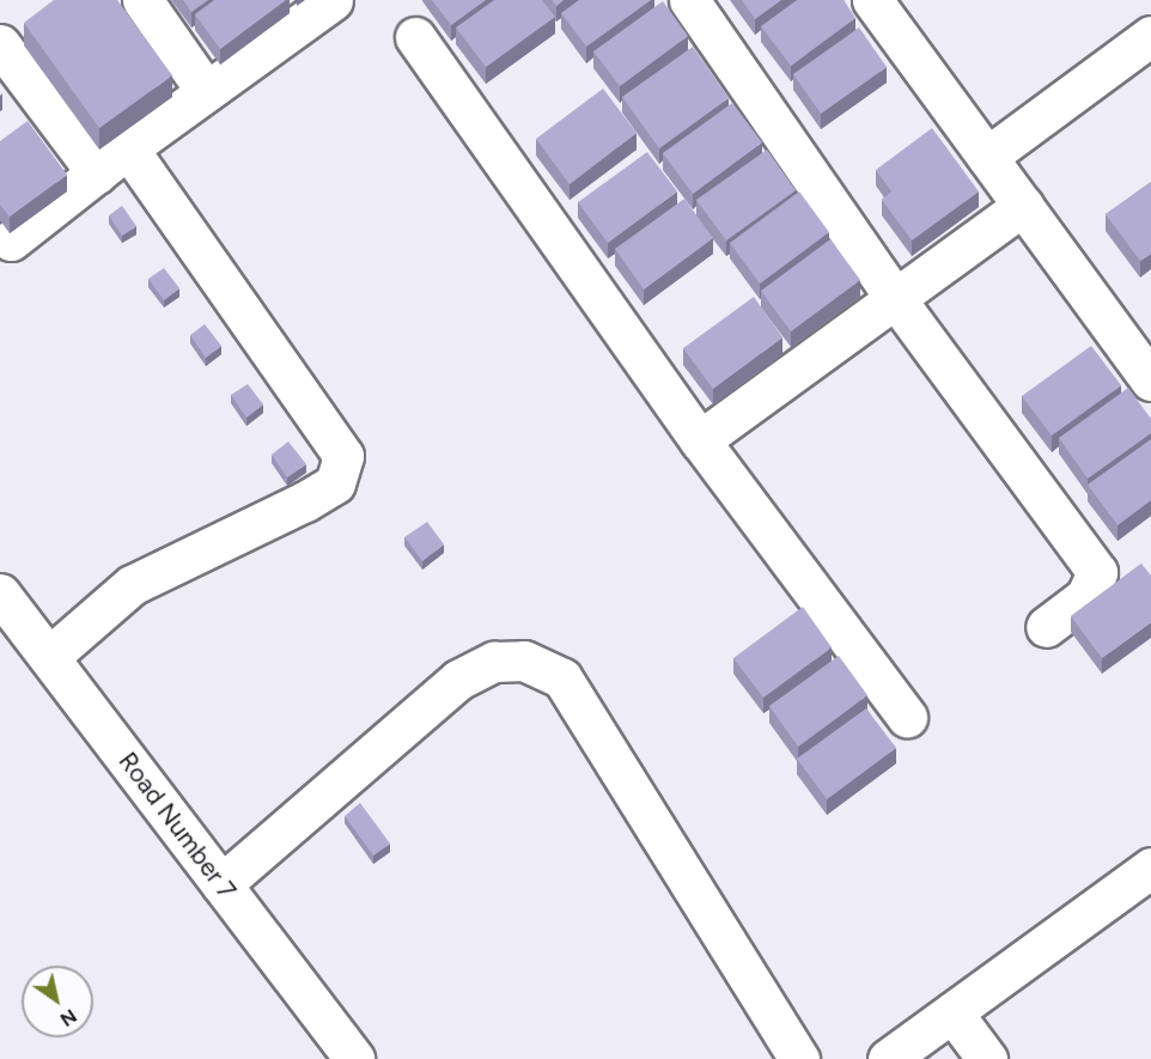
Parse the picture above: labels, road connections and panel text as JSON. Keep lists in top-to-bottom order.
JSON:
{
  "streets": {
    "street": ["Road Number 7"]
  },
  "north": "bottom right"
}
